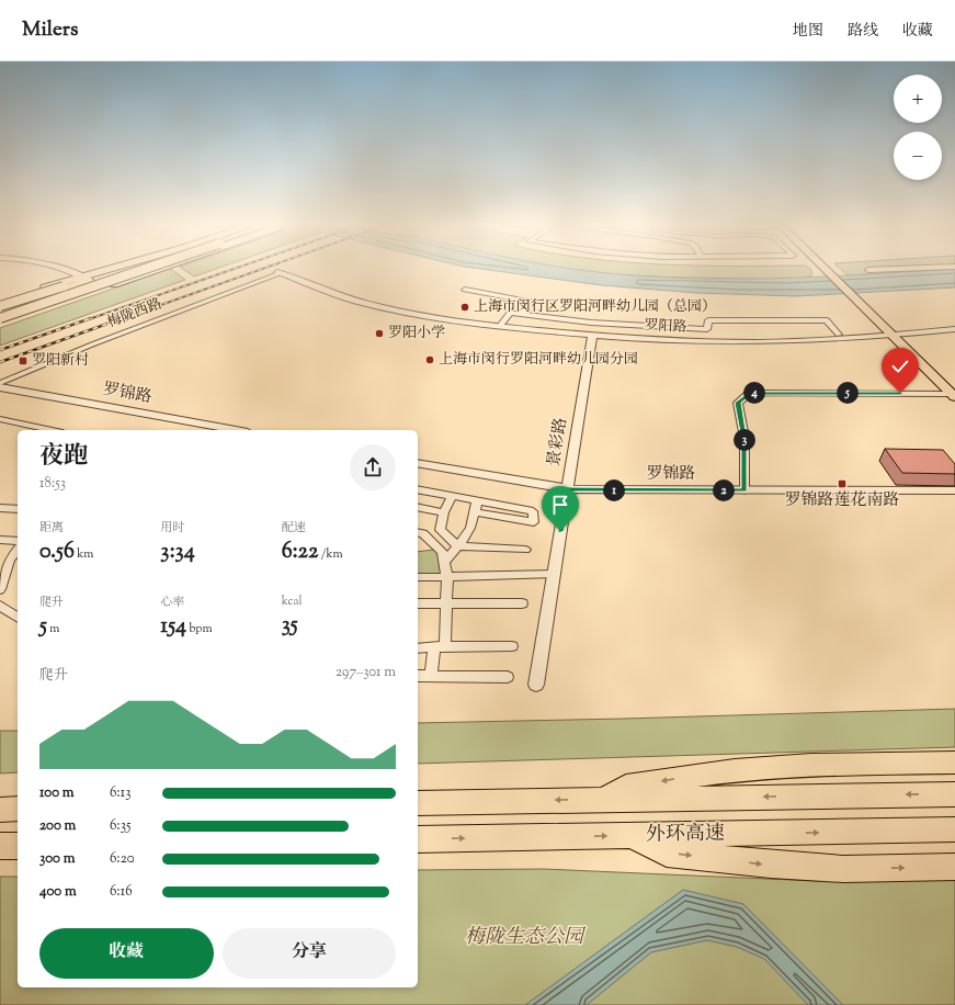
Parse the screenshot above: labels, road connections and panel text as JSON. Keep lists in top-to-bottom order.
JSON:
{
  "streets": {
    "highway": ["外环高速"],
    "street": [
      "梅陇西路",
      "罗阳路",
      "罗锦路",
      "景彩路"
    ]
  },
  "crossings": [
    ["梅陇西路", "罗阳路"],
    ["罗阳路", "景彩路"],
    ["罗锦路", "景彩路"]
  ],
  "parks": ["梅陇生态公园"],
  "places": {
    "other": ["上海市闵行区罗阳河畔幼儿园（总园）", "罗阳小学", "上海市闵行罗阳河畔幼儿园分园"],
    "transit": ["罗阳新村", "罗锦路莲花南路"]
  },
  "page": {
    "header": "Milers",
    "nav": ["地图", "路线", "收藏"],
    "map_buttons": ["+", "−"],
    "pins": [
      "4",
      "5",
      "3",
      "1",
      "2"
    ],
    "heading": ["夜跑", "18:53"],
    "stats": [
      ["距离", "0.56 km"],
      ["用时", "3:34"],
      ["配速", "6:22 /km"],
      ["爬升", "5 m"],
      ["心率", "154 bpm"],
      ["kcal", "35"]
    ],
    "chart": ["爬升", "297–301 m"],
    "list": [
      {
        "name": "100 m",
        "note": "6:13"
      },
      {
        "name": "200 m",
        "note": "6:35"
      },
      {
        "name": "300 m",
        "note": "6:20"
      },
      {
        "name": "400 m",
        "note": "6:16"
      }
    ],
    "buttons": ["收藏", "分享"]
  }
}
